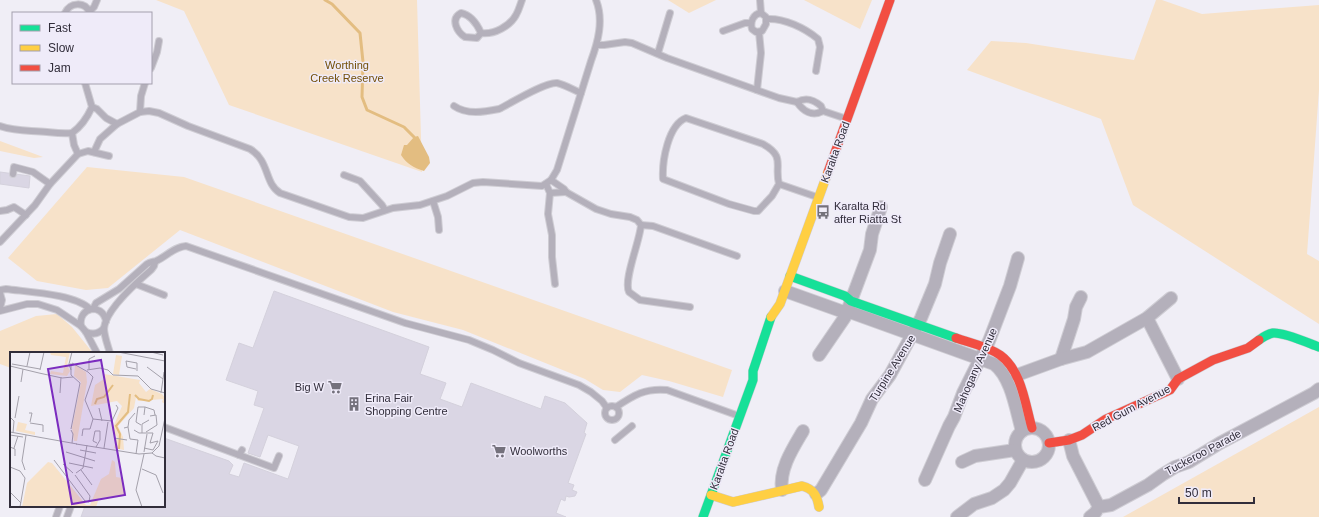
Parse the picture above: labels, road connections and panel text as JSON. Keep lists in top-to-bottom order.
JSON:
{
  "streets": {
    "street": [
      "Karalta Road",
      "Turpine Avenue",
      "Mahogany Avenue",
      "Red Gum Avenue",
      "Tuckeroo Parade"
    ]
  },
  "parks": ["Worthing Creek Reserve"],
  "places": {
    "bus stop": ["Karalta Rd after Riatta St"],
    "supermarket": ["Big W", "Woolworths"],
    "building": ["Erina Fair Shopping Centre"]
  },
  "legend": ["Fast", "Slow", "Jam"],
  "scale_bar": "50 m"
}
